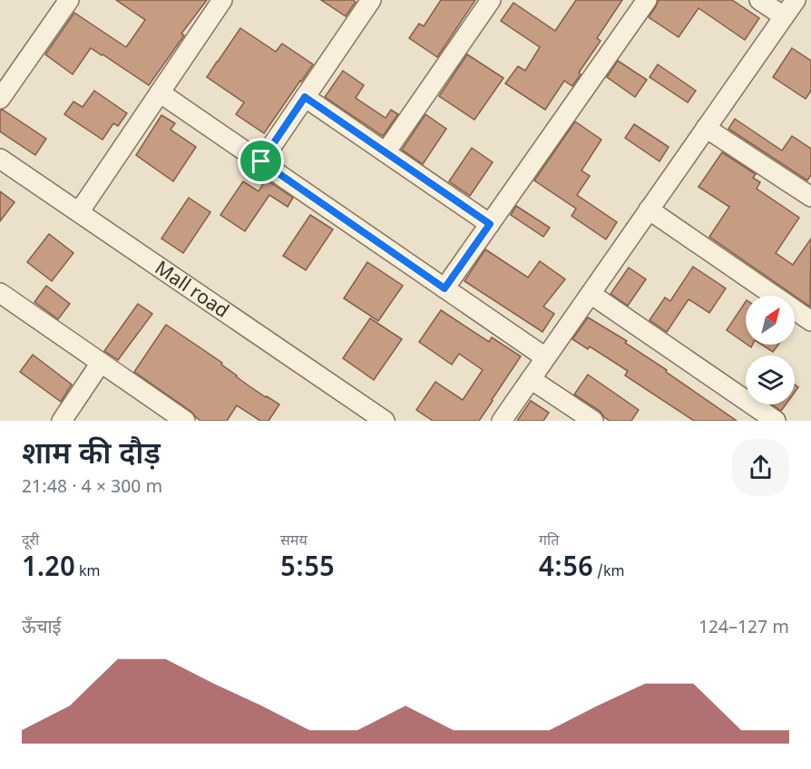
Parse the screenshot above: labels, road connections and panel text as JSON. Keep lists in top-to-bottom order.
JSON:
{
  "streets": {
    "street": ["Mall road"]
  },
  "north": "top right",
  "page": {
    "heading": ["शाम की दौड़", "21:48 · 4 × 300 m"],
    "stats": [
      ["दूरी", "1.20 km"],
      ["समय", "5:55"],
      ["गति", "4:56 /km"]
    ],
    "chart": ["ऊँचाई", "124–127 m"]
  }
}
